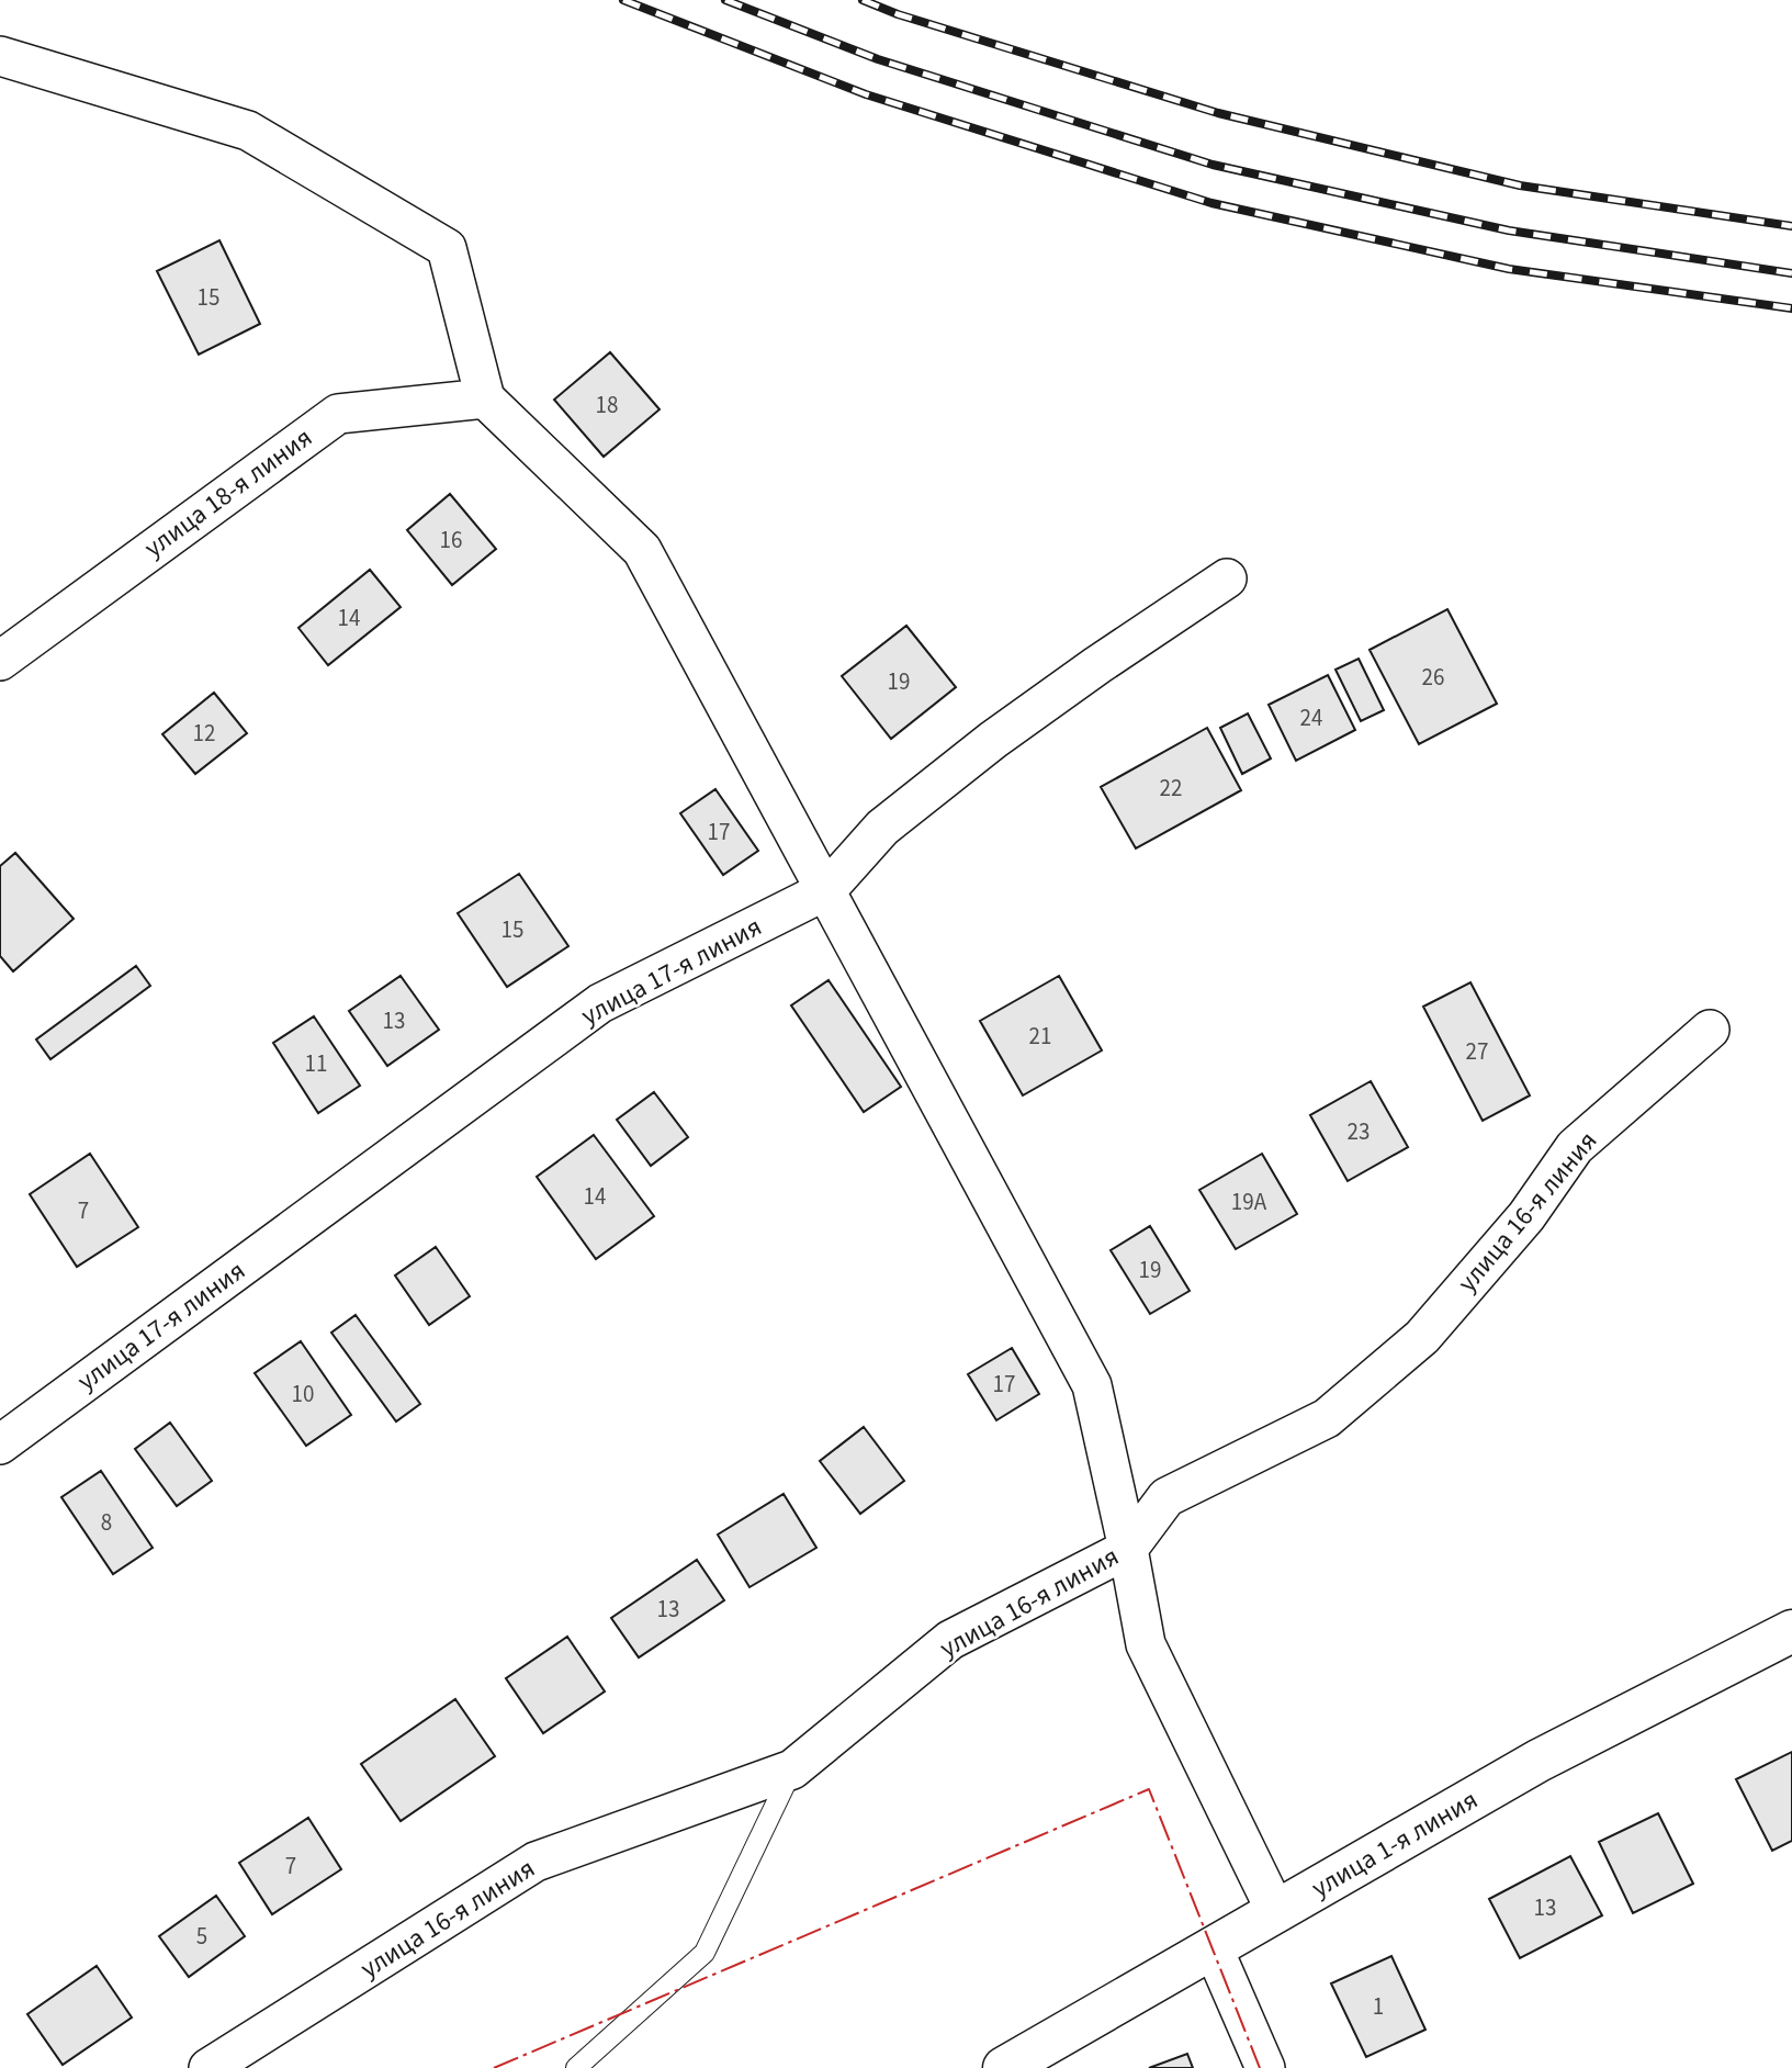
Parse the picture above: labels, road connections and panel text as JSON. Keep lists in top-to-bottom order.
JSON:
{
  "streets": {
    "street": [
      "улица 18-я линия",
      "улица 17-я линия",
      "улица 16-я линия",
      "улица 1-я линия"
    ]
  },
  "house_numbers": [
    "15",
    "18",
    "16",
    "14",
    "26",
    "19",
    "24",
    "12",
    "22",
    "17",
    "15",
    "13",
    "21",
    "27",
    "11",
    "23",
    "14",
    "19А",
    "7",
    "19",
    "17",
    "10",
    "8",
    "13",
    "7",
    "13",
    "5",
    "1"
  ]
}
